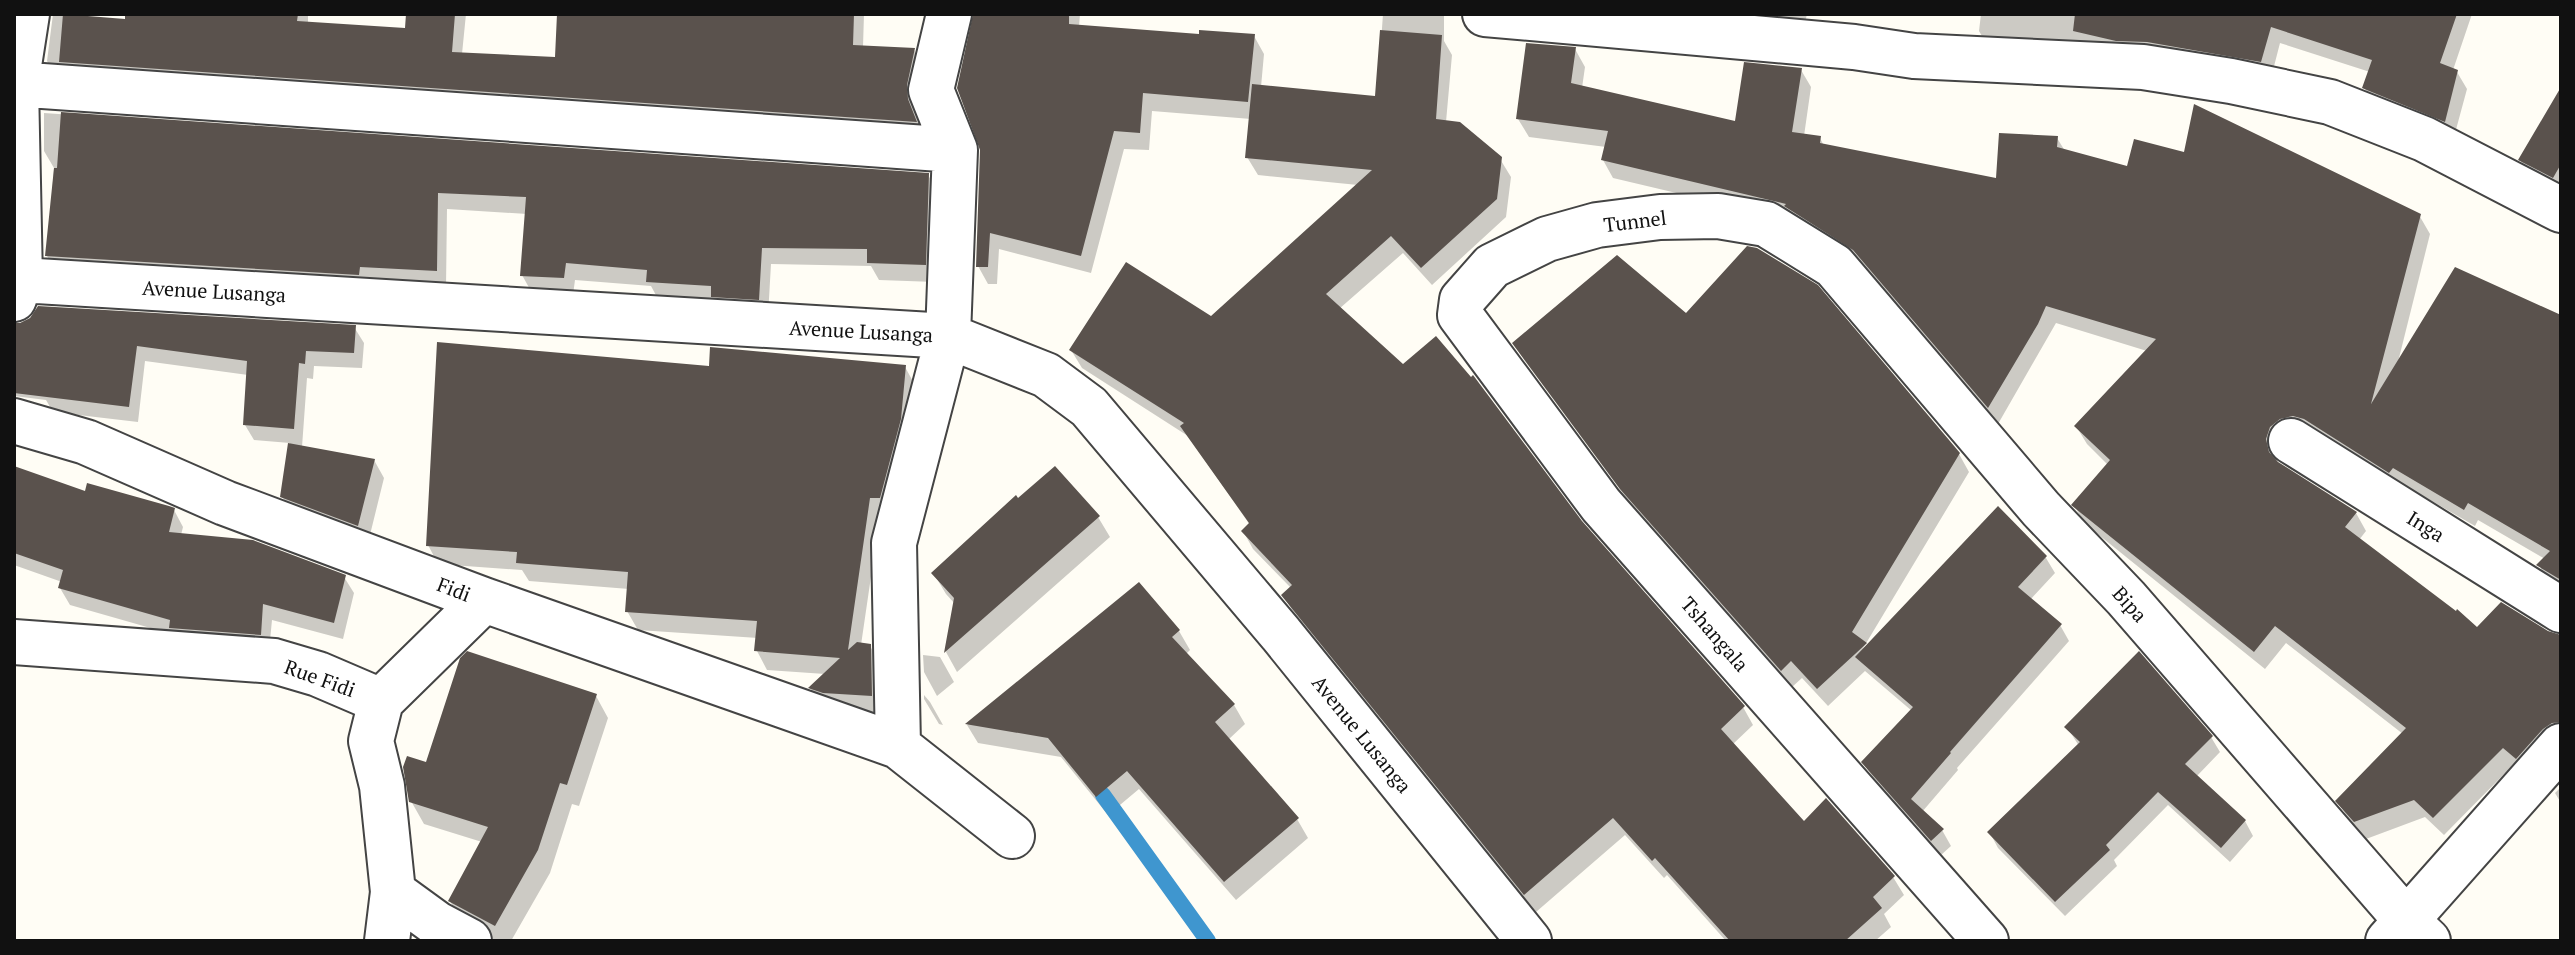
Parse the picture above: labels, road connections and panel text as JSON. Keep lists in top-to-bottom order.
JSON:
{
  "streets": {
    "street": [
      "Tunnel",
      "Avenue Lusanga",
      "Inga",
      "Fidi",
      "Bipa",
      "Tshangala",
      "Rue Fidi"
    ]
  },
  "crossings": [
    ["Tunnel", "Bipa"],
    ["Tunnel", "Tshangala"]
  ]
}
